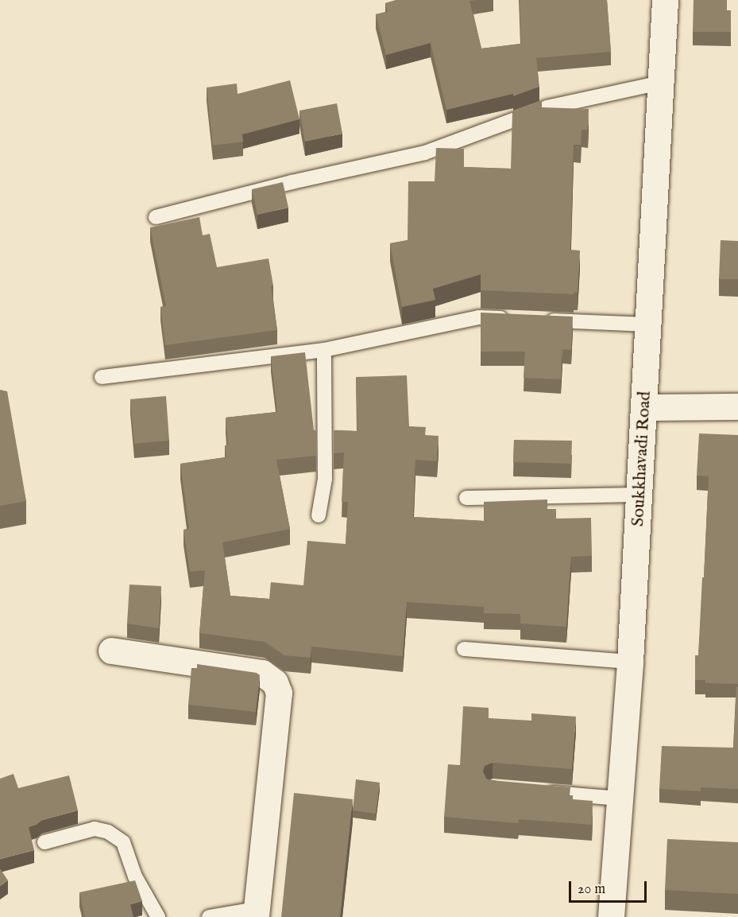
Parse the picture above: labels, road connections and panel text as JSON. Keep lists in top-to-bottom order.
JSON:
{
  "streets": {
    "street": ["Soukkhavadi Road"]
  },
  "scale_bar": "20 m"
}
